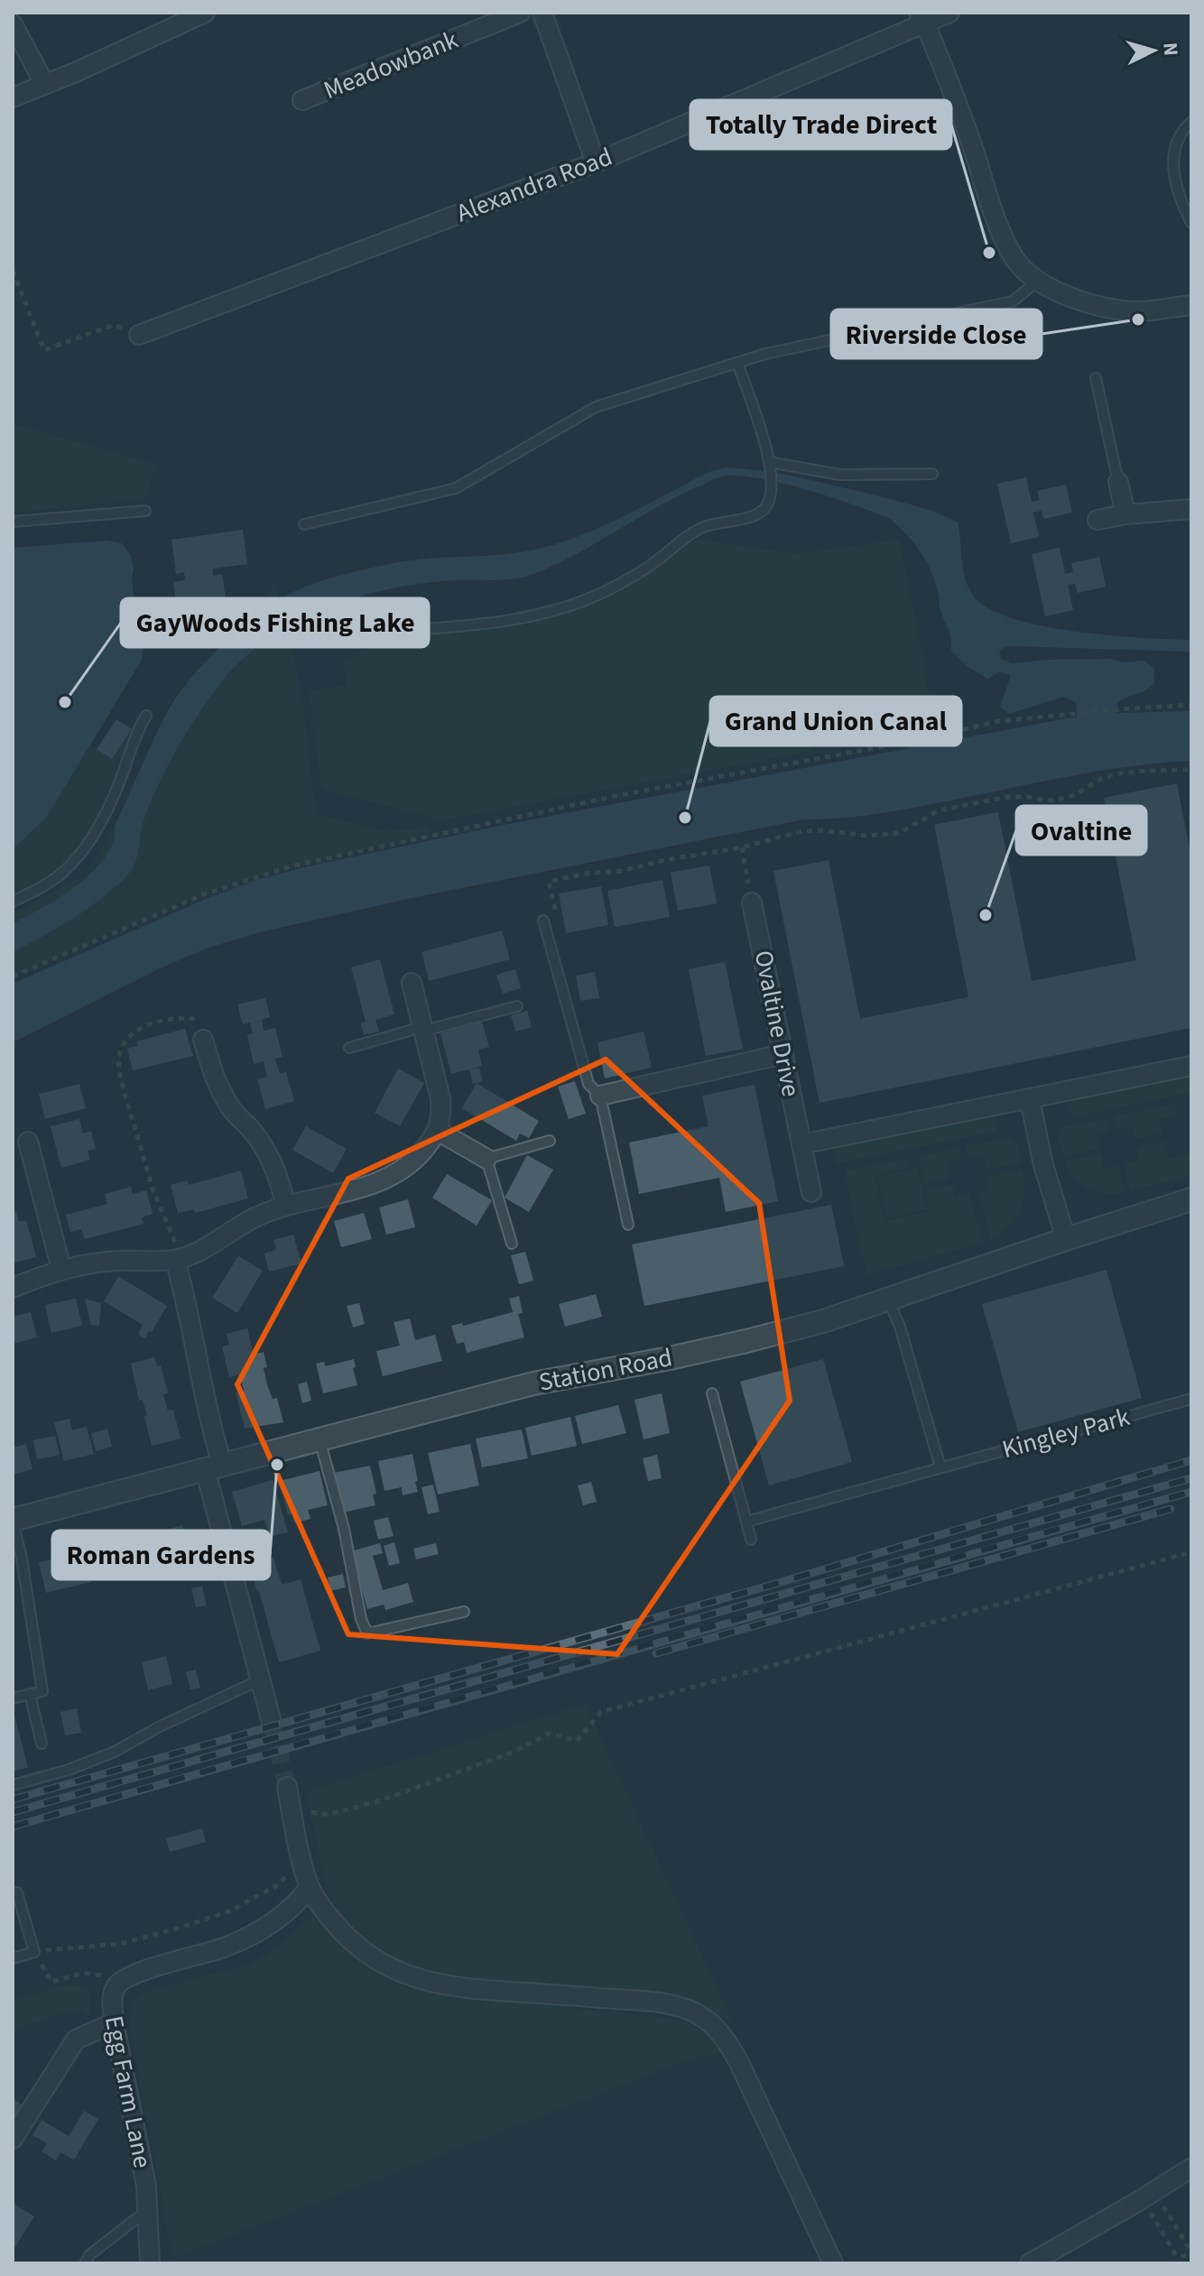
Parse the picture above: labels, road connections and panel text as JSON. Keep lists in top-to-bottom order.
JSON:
{
  "streets": {
    "street": [
      "Meadowbank",
      "Alexandra Road",
      "Ovaltine Drive",
      "Station Road",
      "Egg Farm Lane"
    ],
    "lane": ["Kingley Park"]
  },
  "places": [
    "Totally Trade Direct",
    "Riverside Close",
    "GayWoods Fishing Lake",
    "Grand Union Canal",
    "Ovaltine",
    "Roman Gardens"
  ],
  "north": "right"
}
